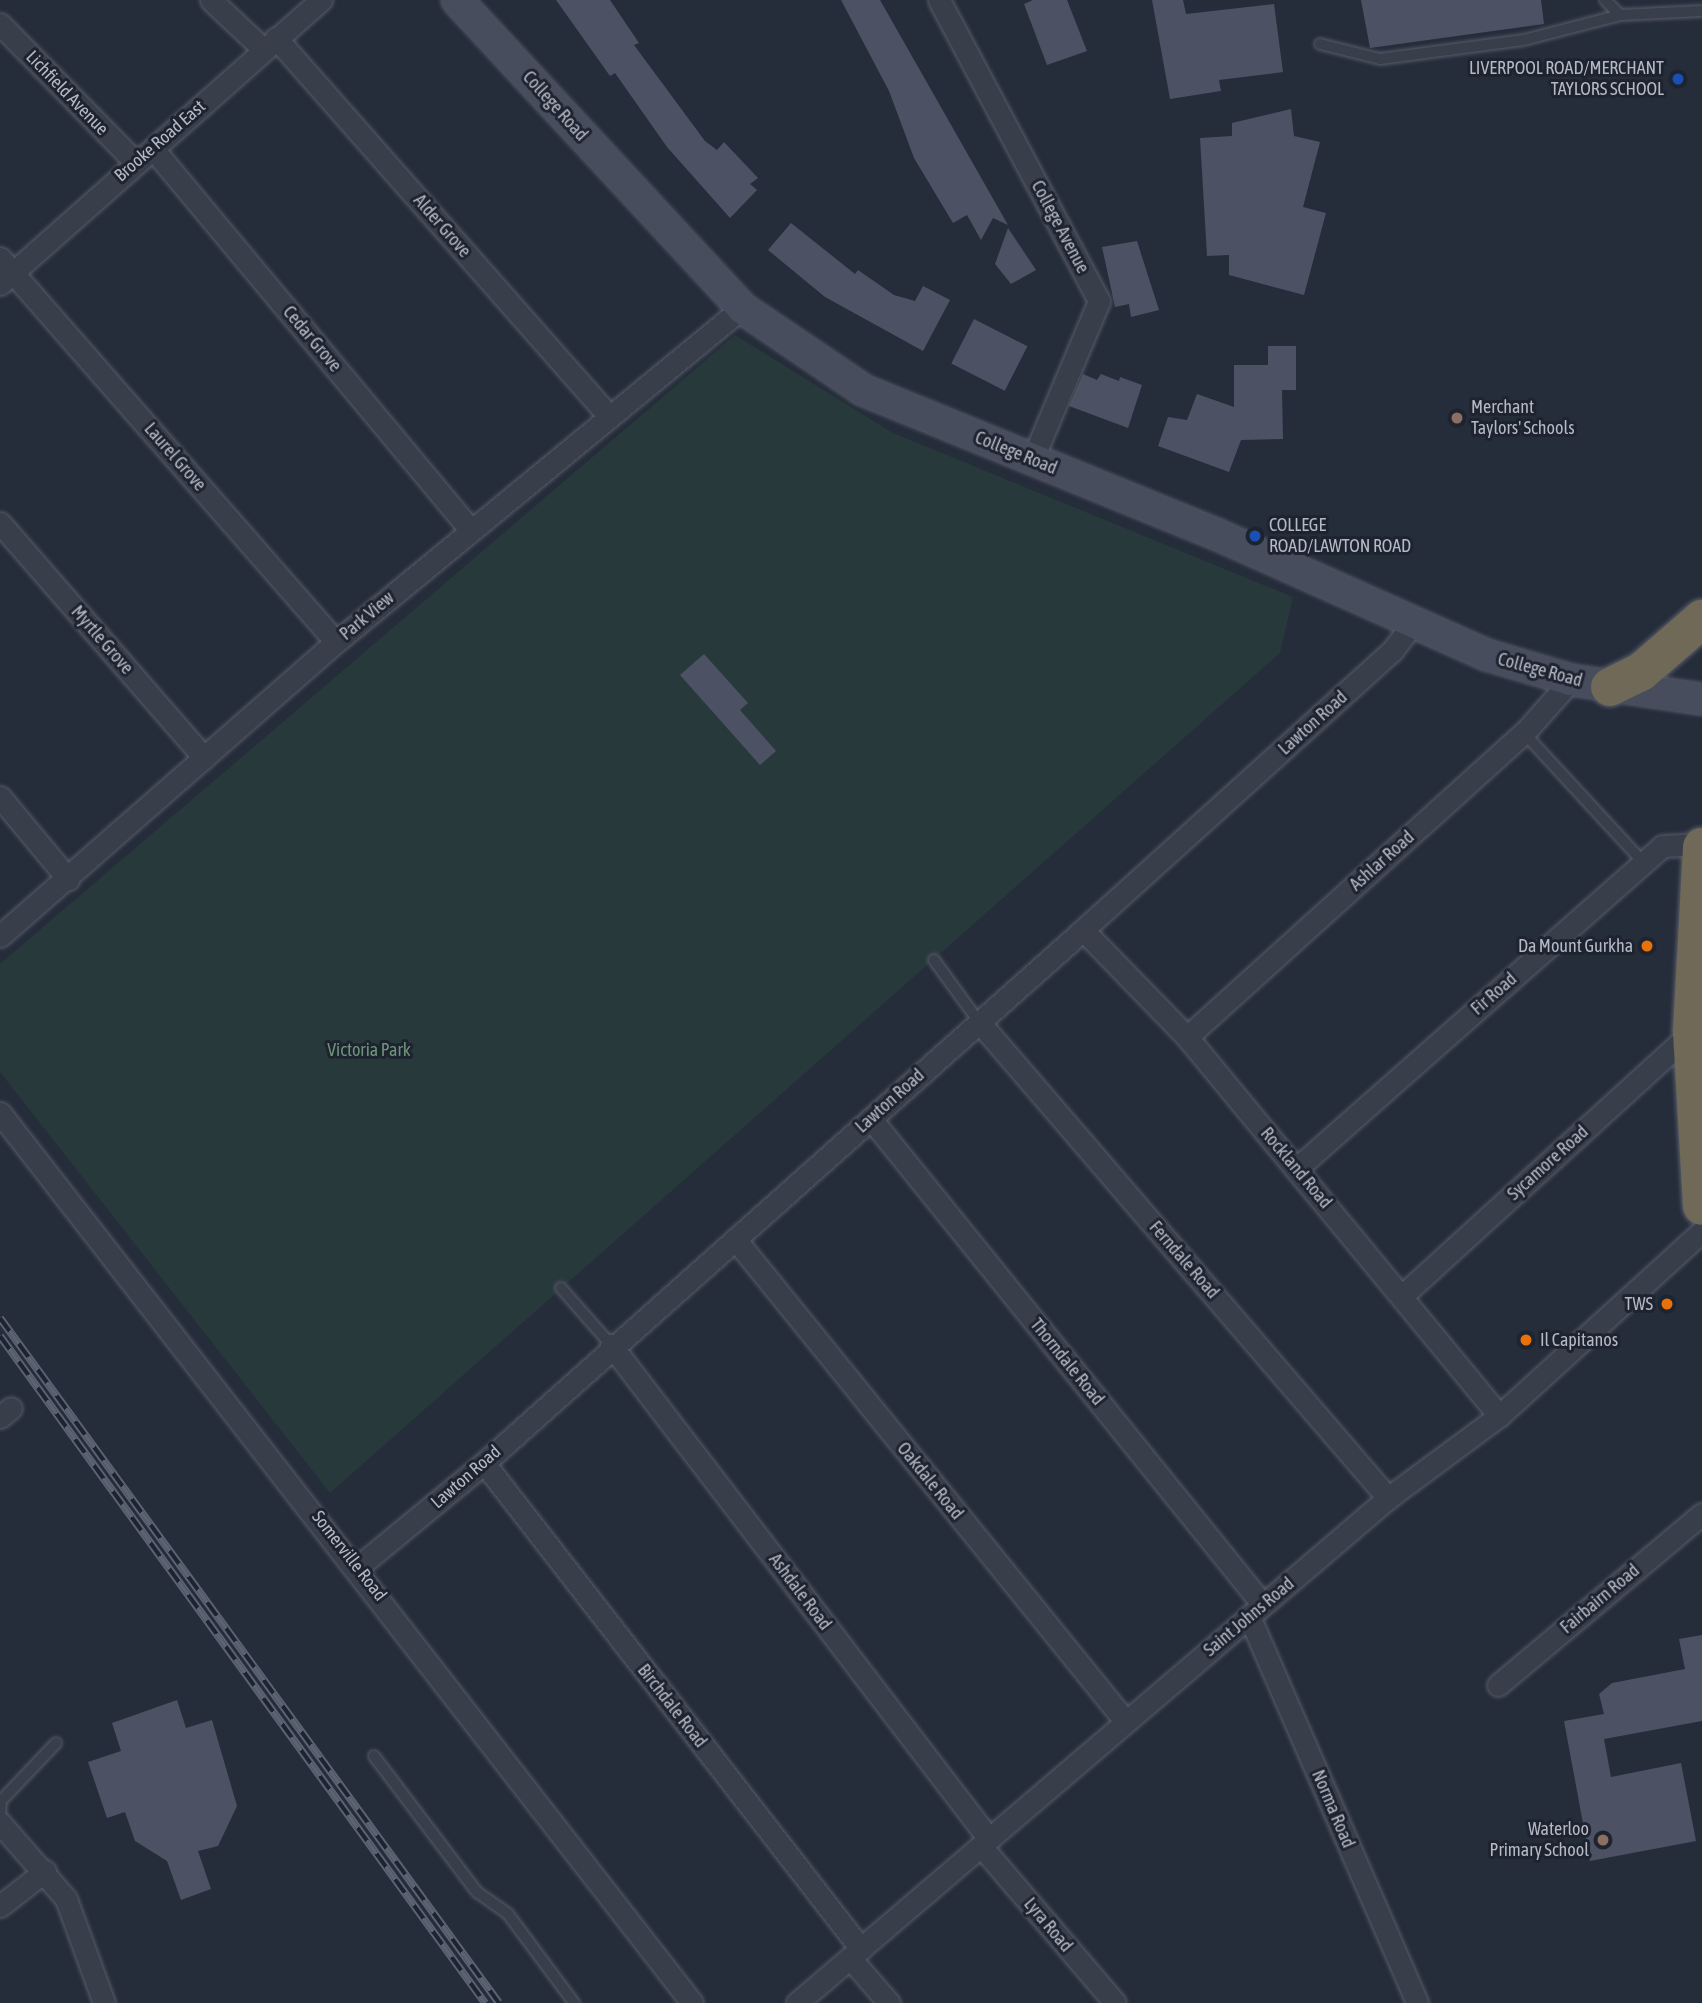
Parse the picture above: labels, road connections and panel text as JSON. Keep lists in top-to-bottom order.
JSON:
{
  "streets": {
    "street": [
      "Lichfield Avenue",
      "College Road",
      "Brooke Road East",
      "Alder Grove",
      "College Avenue",
      "Cedar Grove",
      "Laurel Grove",
      "Park View",
      "Myrtle Grove",
      "Lawton Road",
      "Ashlar Road",
      "Fir Road",
      "Sycamore Road",
      "Rockland Road",
      "Ferndale Road",
      "Thorndale Road",
      "Oakdale Road",
      "Somerville Road",
      "Ashdale Road",
      "Fairbairn Road",
      "Saint Johns Road",
      "Birchdale Road",
      "Norma Road",
      "Lyra Road"
    ]
  },
  "crossings": [
    ["Lichfield Avenue", "Brooke Road East"],
    ["College Road", "College Avenue"],
    ["College Road", "Park View"],
    ["College Road", "Lawton Road"],
    ["College Road", "Ashlar Road"],
    ["Brooke Road East", "Alder Grove"],
    ["Brooke Road East", "Cedar Grove"],
    ["Brooke Road East", "Laurel Grove"],
    ["Alder Grove", "Park View"],
    ["Cedar Grove", "Park View"],
    ["Laurel Grove", "Park View"],
    ["Park View", "Myrtle Grove"],
    ["Lawton Road", "Rockland Road"],
    ["Lawton Road", "Ferndale Road"],
    ["Lawton Road", "Thorndale Road"],
    ["Lawton Road", "Oakdale Road"],
    ["Lawton Road", "Somerville Road"],
    ["Lawton Road", "Ashdale Road"],
    ["Lawton Road", "Birchdale Road"],
    ["Ashlar Road", "Rockland Road"],
    ["Fir Road", "Rockland Road"],
    ["Sycamore Road", "Rockland Road"],
    ["Rockland Road", "Saint Johns Road"],
    ["Ferndale Road", "Saint Johns Road"],
    ["Thorndale Road", "Saint Johns Road"],
    ["Thorndale Road", "Norma Road"],
    ["Oakdale Road", "Saint Johns Road"],
    ["Ashdale Road", "Saint Johns Road"],
    ["Ashdale Road", "Lyra Road"],
    ["Saint Johns Road", "Birchdale Road"],
    ["Saint Johns Road", "Norma Road"],
    ["Saint Johns Road", "Lyra Road"]
  ],
  "parks": ["Victoria Park"],
  "places": [
    "LIVERPOOL ROAD/MERCHANT TAYLORS SCHOOL",
    "Merchant Taylors' Schools",
    "COLLEGE ROAD/LAWTON ROAD",
    "Da Mount Gurkha",
    "TWS",
    "Il Capitanos",
    "Waterloo Primary School"
  ]
}
